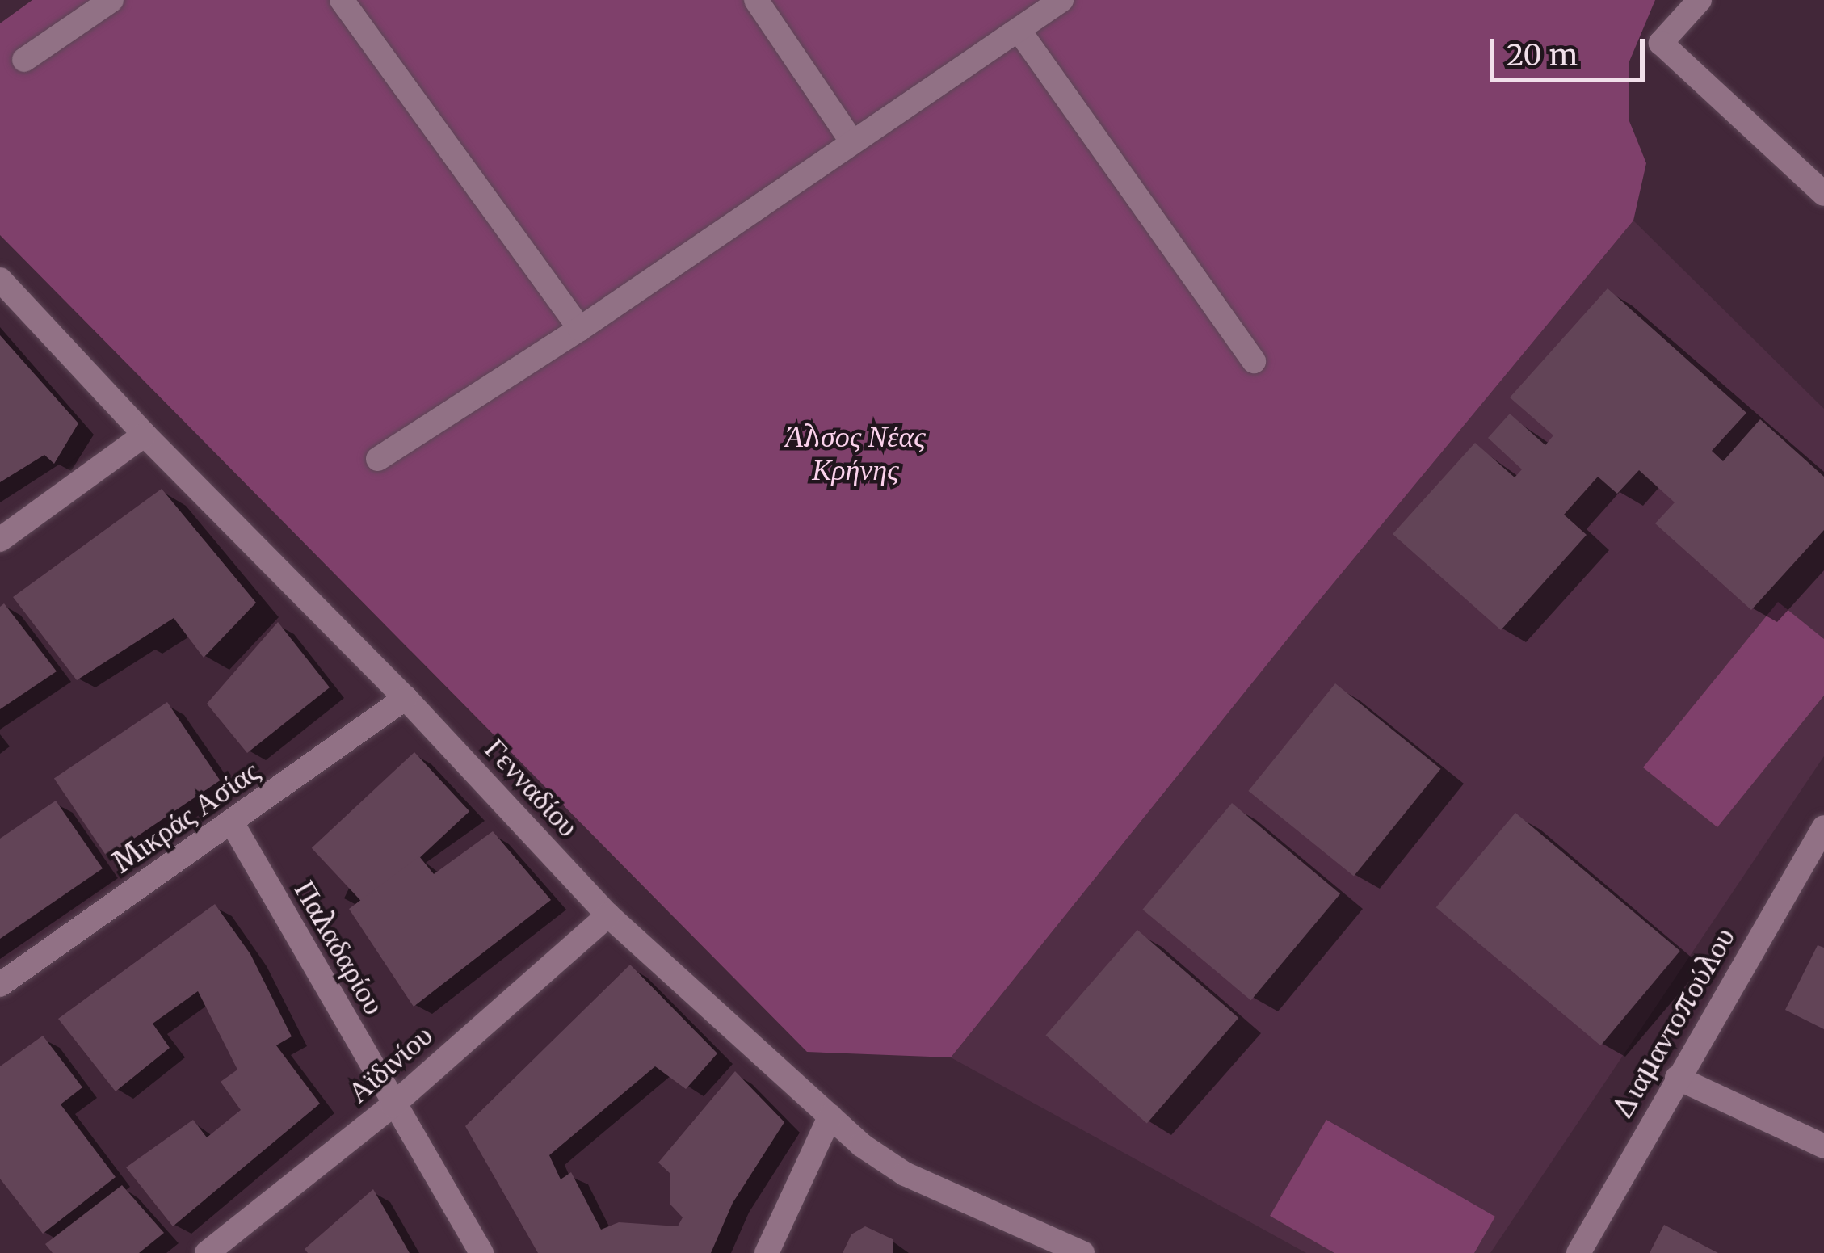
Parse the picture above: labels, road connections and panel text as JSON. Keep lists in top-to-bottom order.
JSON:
{
  "streets": {
    "street": [
      "Γενναδίου",
      "Μικράς Ασίας",
      "Παλαδαρίου",
      "Διαμαντοπούλου",
      "Αϊδινίου"
    ]
  },
  "crossings": [
    ["Γενναδίου", "Μικράς Ασίας"],
    ["Γενναδίου", "Αϊδινίου"],
    ["Μικράς Ασίας", "Παλαδαρίου"],
    ["Παλαδαρίου", "Αϊδινίου"]
  ],
  "parks": ["Άλσος Νέας Κρήνης"],
  "scale_bar": "20 m"
}
